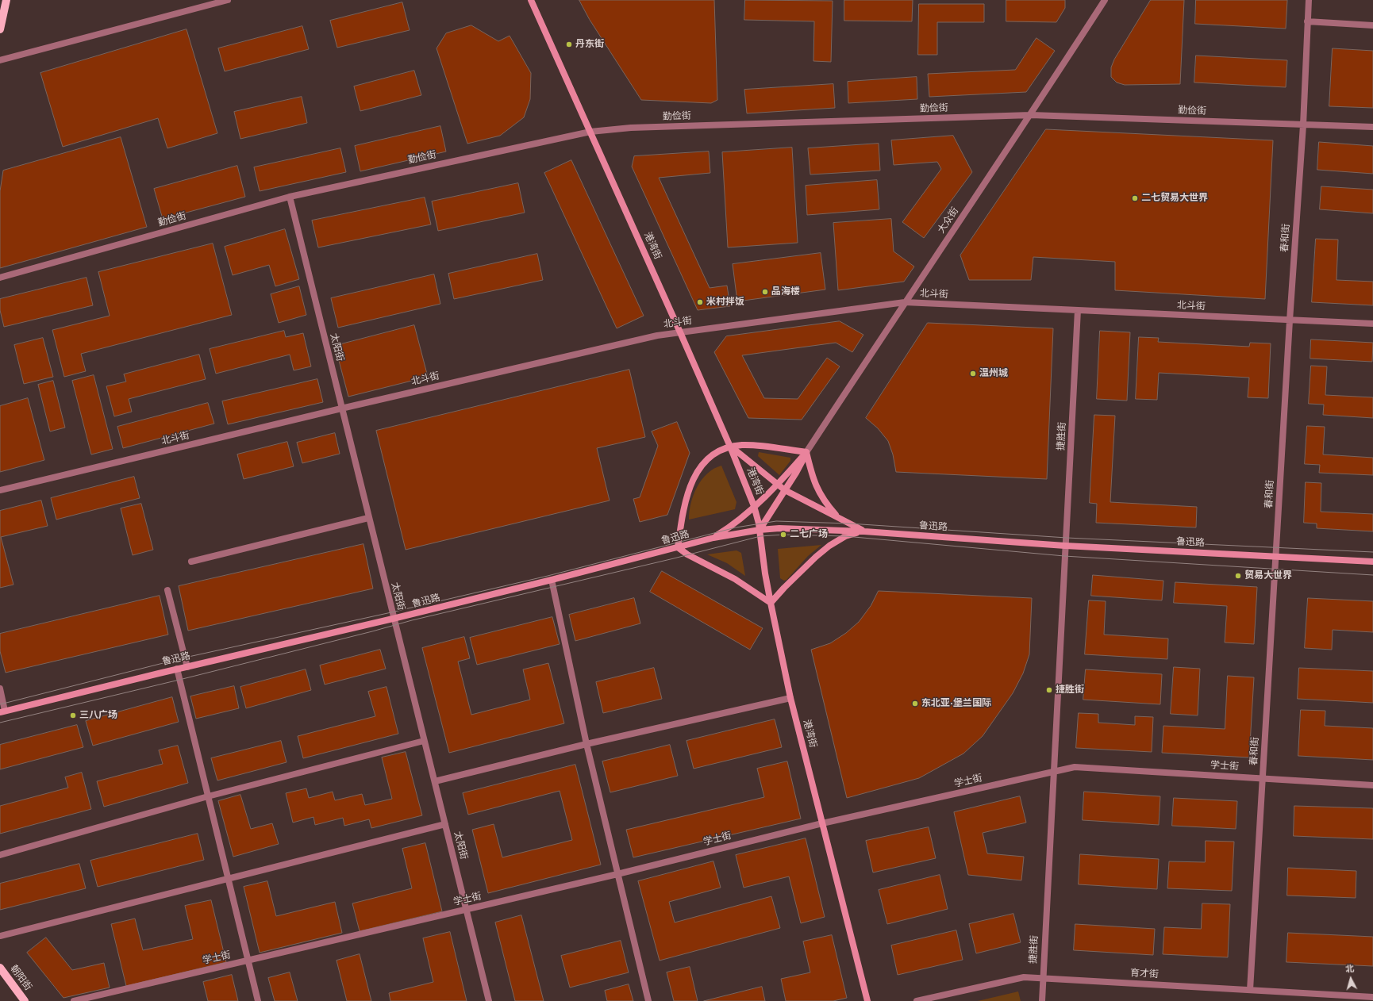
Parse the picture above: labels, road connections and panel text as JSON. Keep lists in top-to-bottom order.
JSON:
{
  "streets": {
    "main road": ["港湾街", "鲁迅路", "朝阳街"],
    "street": [
      "勤俭街",
      "大众街",
      "春和街",
      "北斗街",
      "太阳街",
      "捷胜街",
      "学士街",
      "育才街"
    ]
  },
  "crossings": [
    ["勤俭街", "大众街"],
    ["勤俭街", "春和街"],
    ["勤俭街", "港湾街"],
    ["勤俭街", "太阳街"],
    ["大众街", "北斗街"],
    ["春和街", "北斗街"],
    ["春和街", "鲁迅路"],
    ["春和街", "学士街"],
    ["春和街", "育才街"],
    ["港湾街", "北斗街"],
    ["港湾街", "鲁迅路"],
    ["港湾街", "学士街"],
    ["北斗街", "太阳街"],
    ["北斗街", "捷胜街"],
    ["太阳街", "鲁迅路"],
    ["太阳街", "学士街"],
    ["捷胜街", "鲁迅路"],
    ["捷胜街", "学士街"],
    ["捷胜街", "育才街"]
  ],
  "places": [
    "丹东街",
    "二七贸易大世界",
    "品海楼",
    "米村拌饭",
    "温州城",
    "二七广场",
    "贸易大世界",
    "捷胜街",
    "东北亚·堡兰国际",
    "三八广场"
  ],
  "north": "top"
}
